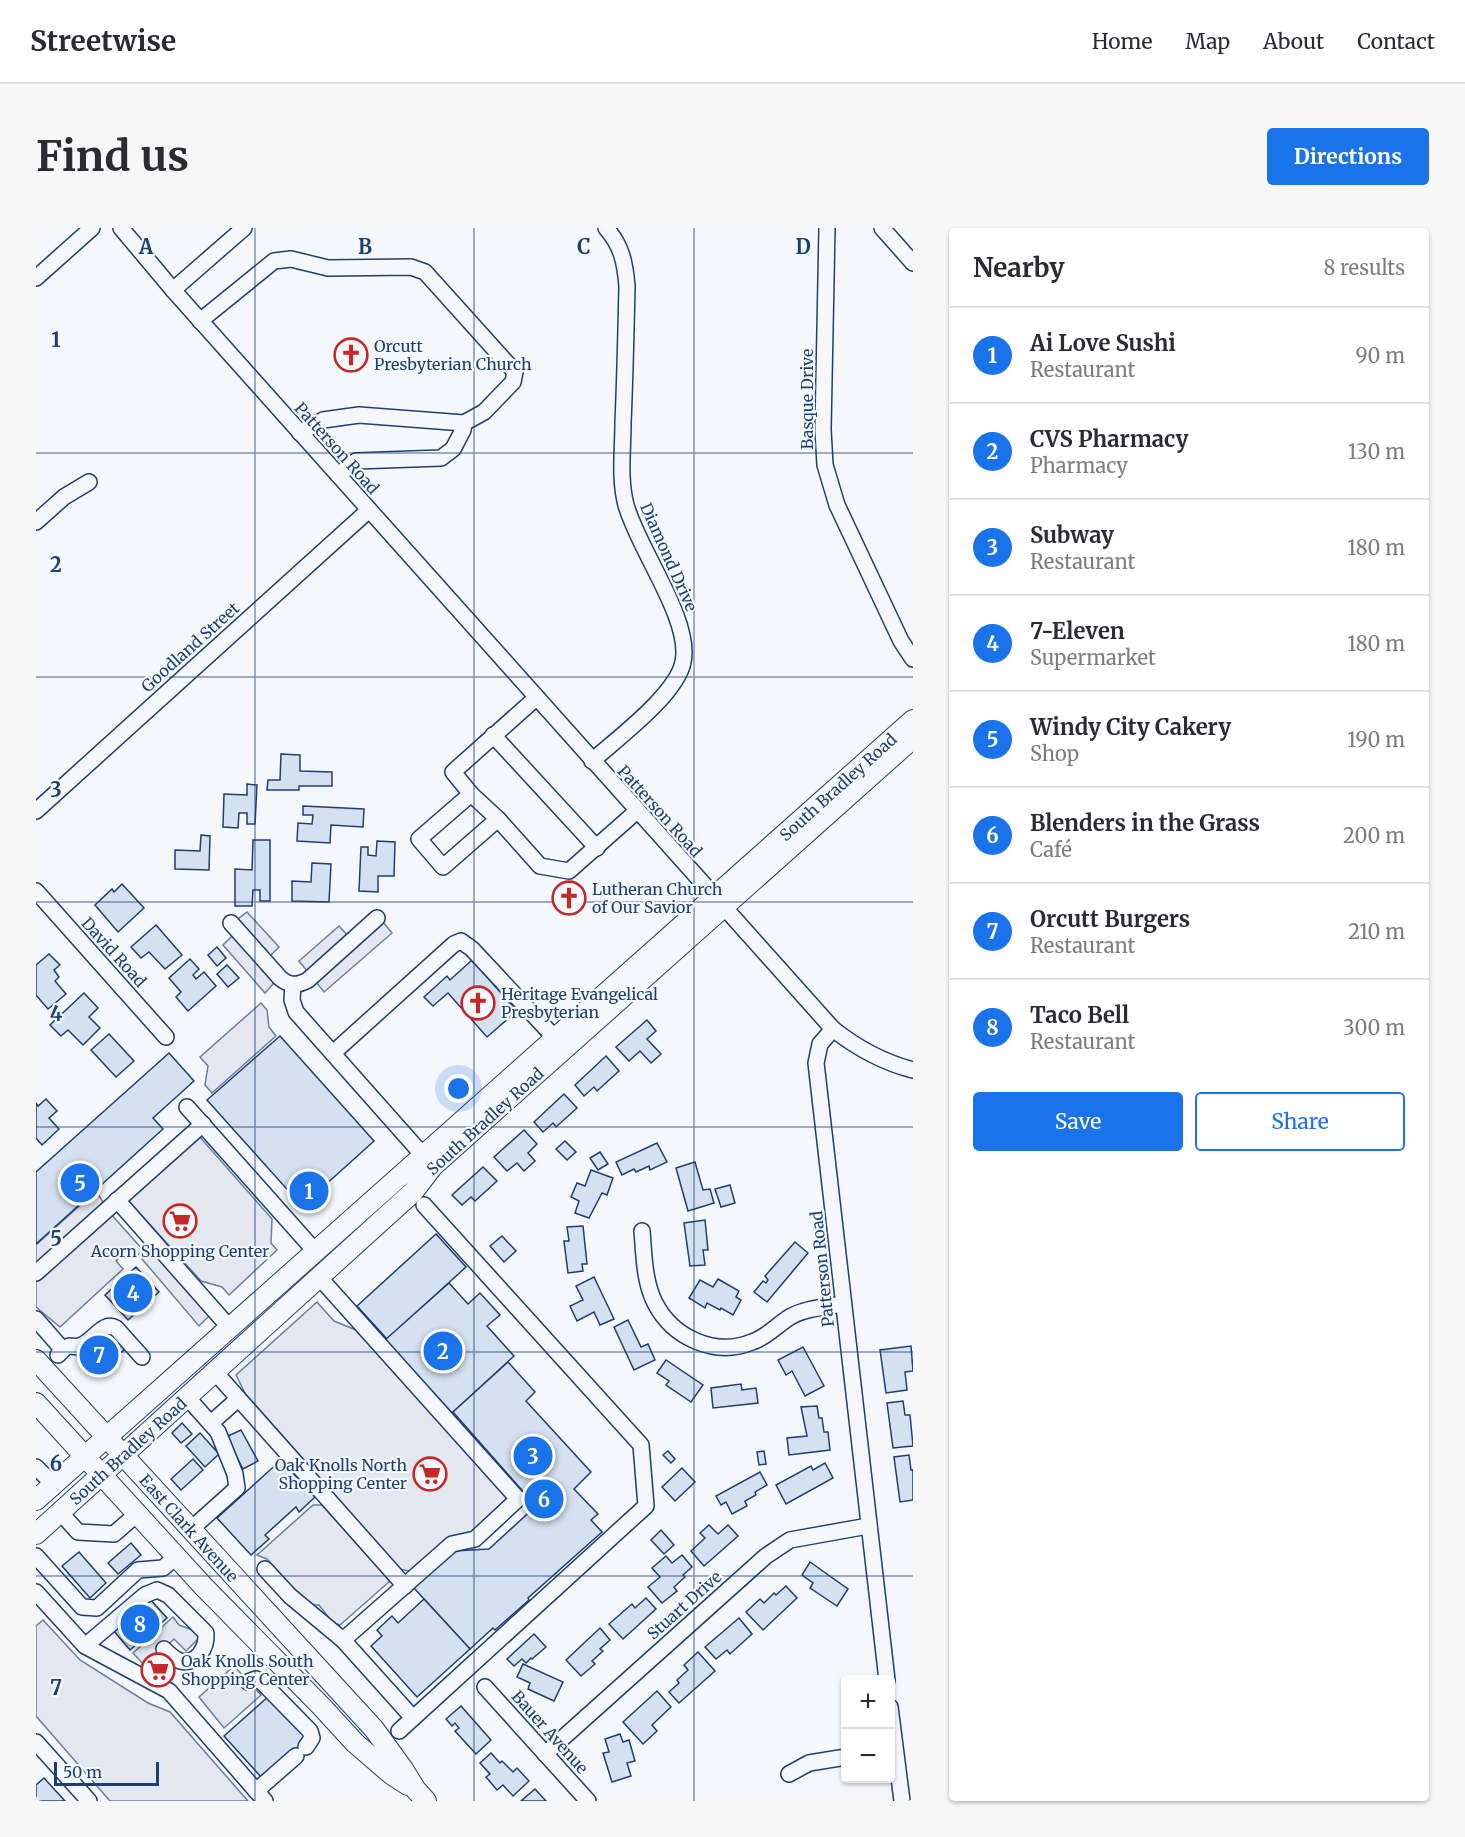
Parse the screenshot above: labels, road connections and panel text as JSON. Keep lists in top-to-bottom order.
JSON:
{
  "streets": {
    "main road": ["South Bradley Road", "East Clark Avenue"],
    "street": [
      "Basque Drive",
      "Patterson Road",
      "Diamond Drive",
      "Goodland Street",
      "David Road",
      "Stuart Drive",
      "Bauer Avenue"
    ]
  },
  "crossings": [
    ["Patterson Road", "Diamond Drive"],
    ["Patterson Road", "Goodland Street"],
    ["Patterson Road", "South Bradley Road"],
    ["Patterson Road", "Stuart Drive"],
    ["South Bradley Road", "East Clark Avenue"],
    ["Stuart Drive", "Bauer Avenue"]
  ],
  "places": {
    "church": ["Orcutt Presbyterian Church", "Lutheran Church of Our Savior", "Heritage Evangelical Presbyterian"],
    "supermarket": ["Acorn Shopping Center", "Oak Knolls North Shopping Center", "Oak Knolls South Shopping Center"]
  },
  "scale_bar": "50 m",
  "page": {
    "header": "Streetwise",
    "nav": [
      "Home",
      "Map",
      "About",
      "Contact"
    ],
    "buttons": [
      "Directions",
      ["Save", "Share"]
    ],
    "title": "Find us",
    "heading": ["Nearby", "8 results"],
    "list": [
      {
        "mark": "1",
        "name": "Ai Love Sushi",
        "note": "Restaurant",
        "value": "90 m"
      },
      {
        "mark": "2",
        "name": "CVS Pharmacy",
        "note": "Pharmacy",
        "value": "130 m"
      },
      {
        "mark": "3",
        "name": "Subway",
        "note": "Restaurant",
        "value": "180 m"
      },
      {
        "mark": "4",
        "name": "7-Eleven",
        "note": "Supermarket",
        "value": "180 m"
      },
      {
        "mark": "5",
        "name": "Windy City Cakery",
        "note": "Shop",
        "value": "190 m"
      },
      {
        "mark": "6",
        "name": "Blenders in the Grass",
        "note": "Café",
        "value": "200 m"
      },
      {
        "mark": "7",
        "name": "Orcutt Burgers",
        "note": "Restaurant",
        "value": "210 m"
      },
      {
        "mark": "8",
        "name": "Taco Bell",
        "note": "Restaurant",
        "value": "300 m"
      }
    ],
    "pins": [
      "5",
      "1",
      "4",
      "2",
      "7",
      "3",
      "6",
      "8"
    ],
    "map_buttons": ["+", "−"],
    "scale": "50 m"
  },
  "grid": {
    "columns": [
      "A",
      "B",
      "C",
      "D"
    ],
    "rows": [
      "1",
      "2",
      "3",
      "4",
      "5",
      "6",
      "7"
    ]
  }
}
